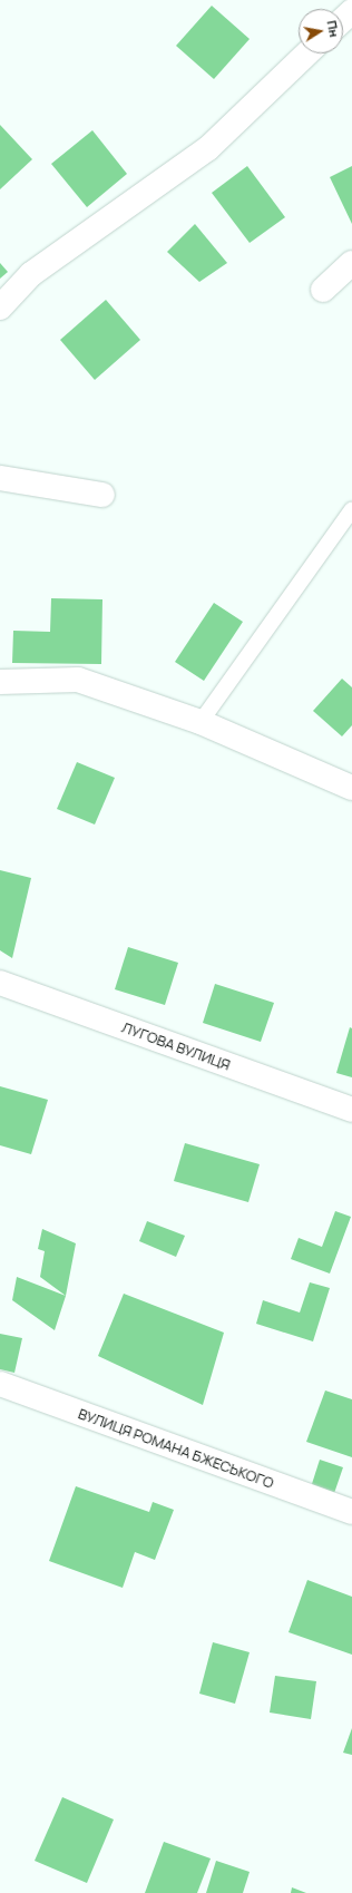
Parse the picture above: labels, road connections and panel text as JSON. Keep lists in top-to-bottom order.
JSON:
{
  "streets": {
    "street": ["ЛУГОВА ВУЛИЦЯ", "ВУЛИЦЯ РОМАНА БЖЕСЬКОГО"]
  },
  "north": "right"
}
